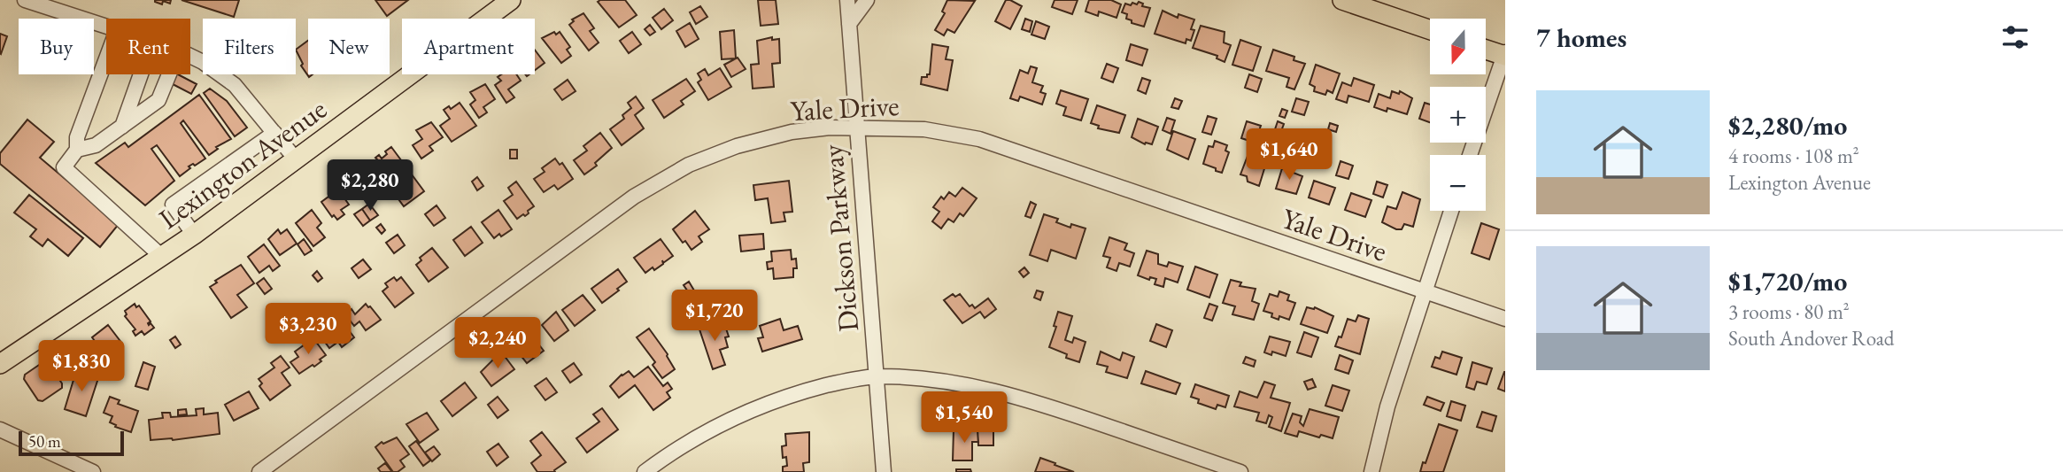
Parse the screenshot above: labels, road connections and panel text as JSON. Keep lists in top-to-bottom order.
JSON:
{
  "streets": {
    "main road": ["Lexington Avenue"],
    "street": ["Yale Drive", "Dickson Parkway"]
  },
  "crossings": [
    ["Yale Drive", "Dickson Parkway"]
  ],
  "scale_bar": "50 m",
  "north": "bottom",
  "page": {
    "heading": "7 homes",
    "map_buttons": ["+", "−"],
    "chip": [
      "Buy",
      "Rent",
      "Filters",
      "New",
      "Apartment"
    ],
    "list": [
      {
        "name": "$2,280/mo",
        "note": "4 rooms · 108 m² · Lexington Avenue"
      },
      {
        "name": "$1,720/mo",
        "note": "3 rooms · 80 m² · South Andover Road"
      }
    ],
    "price": [
      "$1,640",
      "$2,280",
      "$1,720",
      "$3,230",
      "$2,240",
      "$1,830",
      "$1,540"
    ],
    "scale": "50 m"
  }
}
